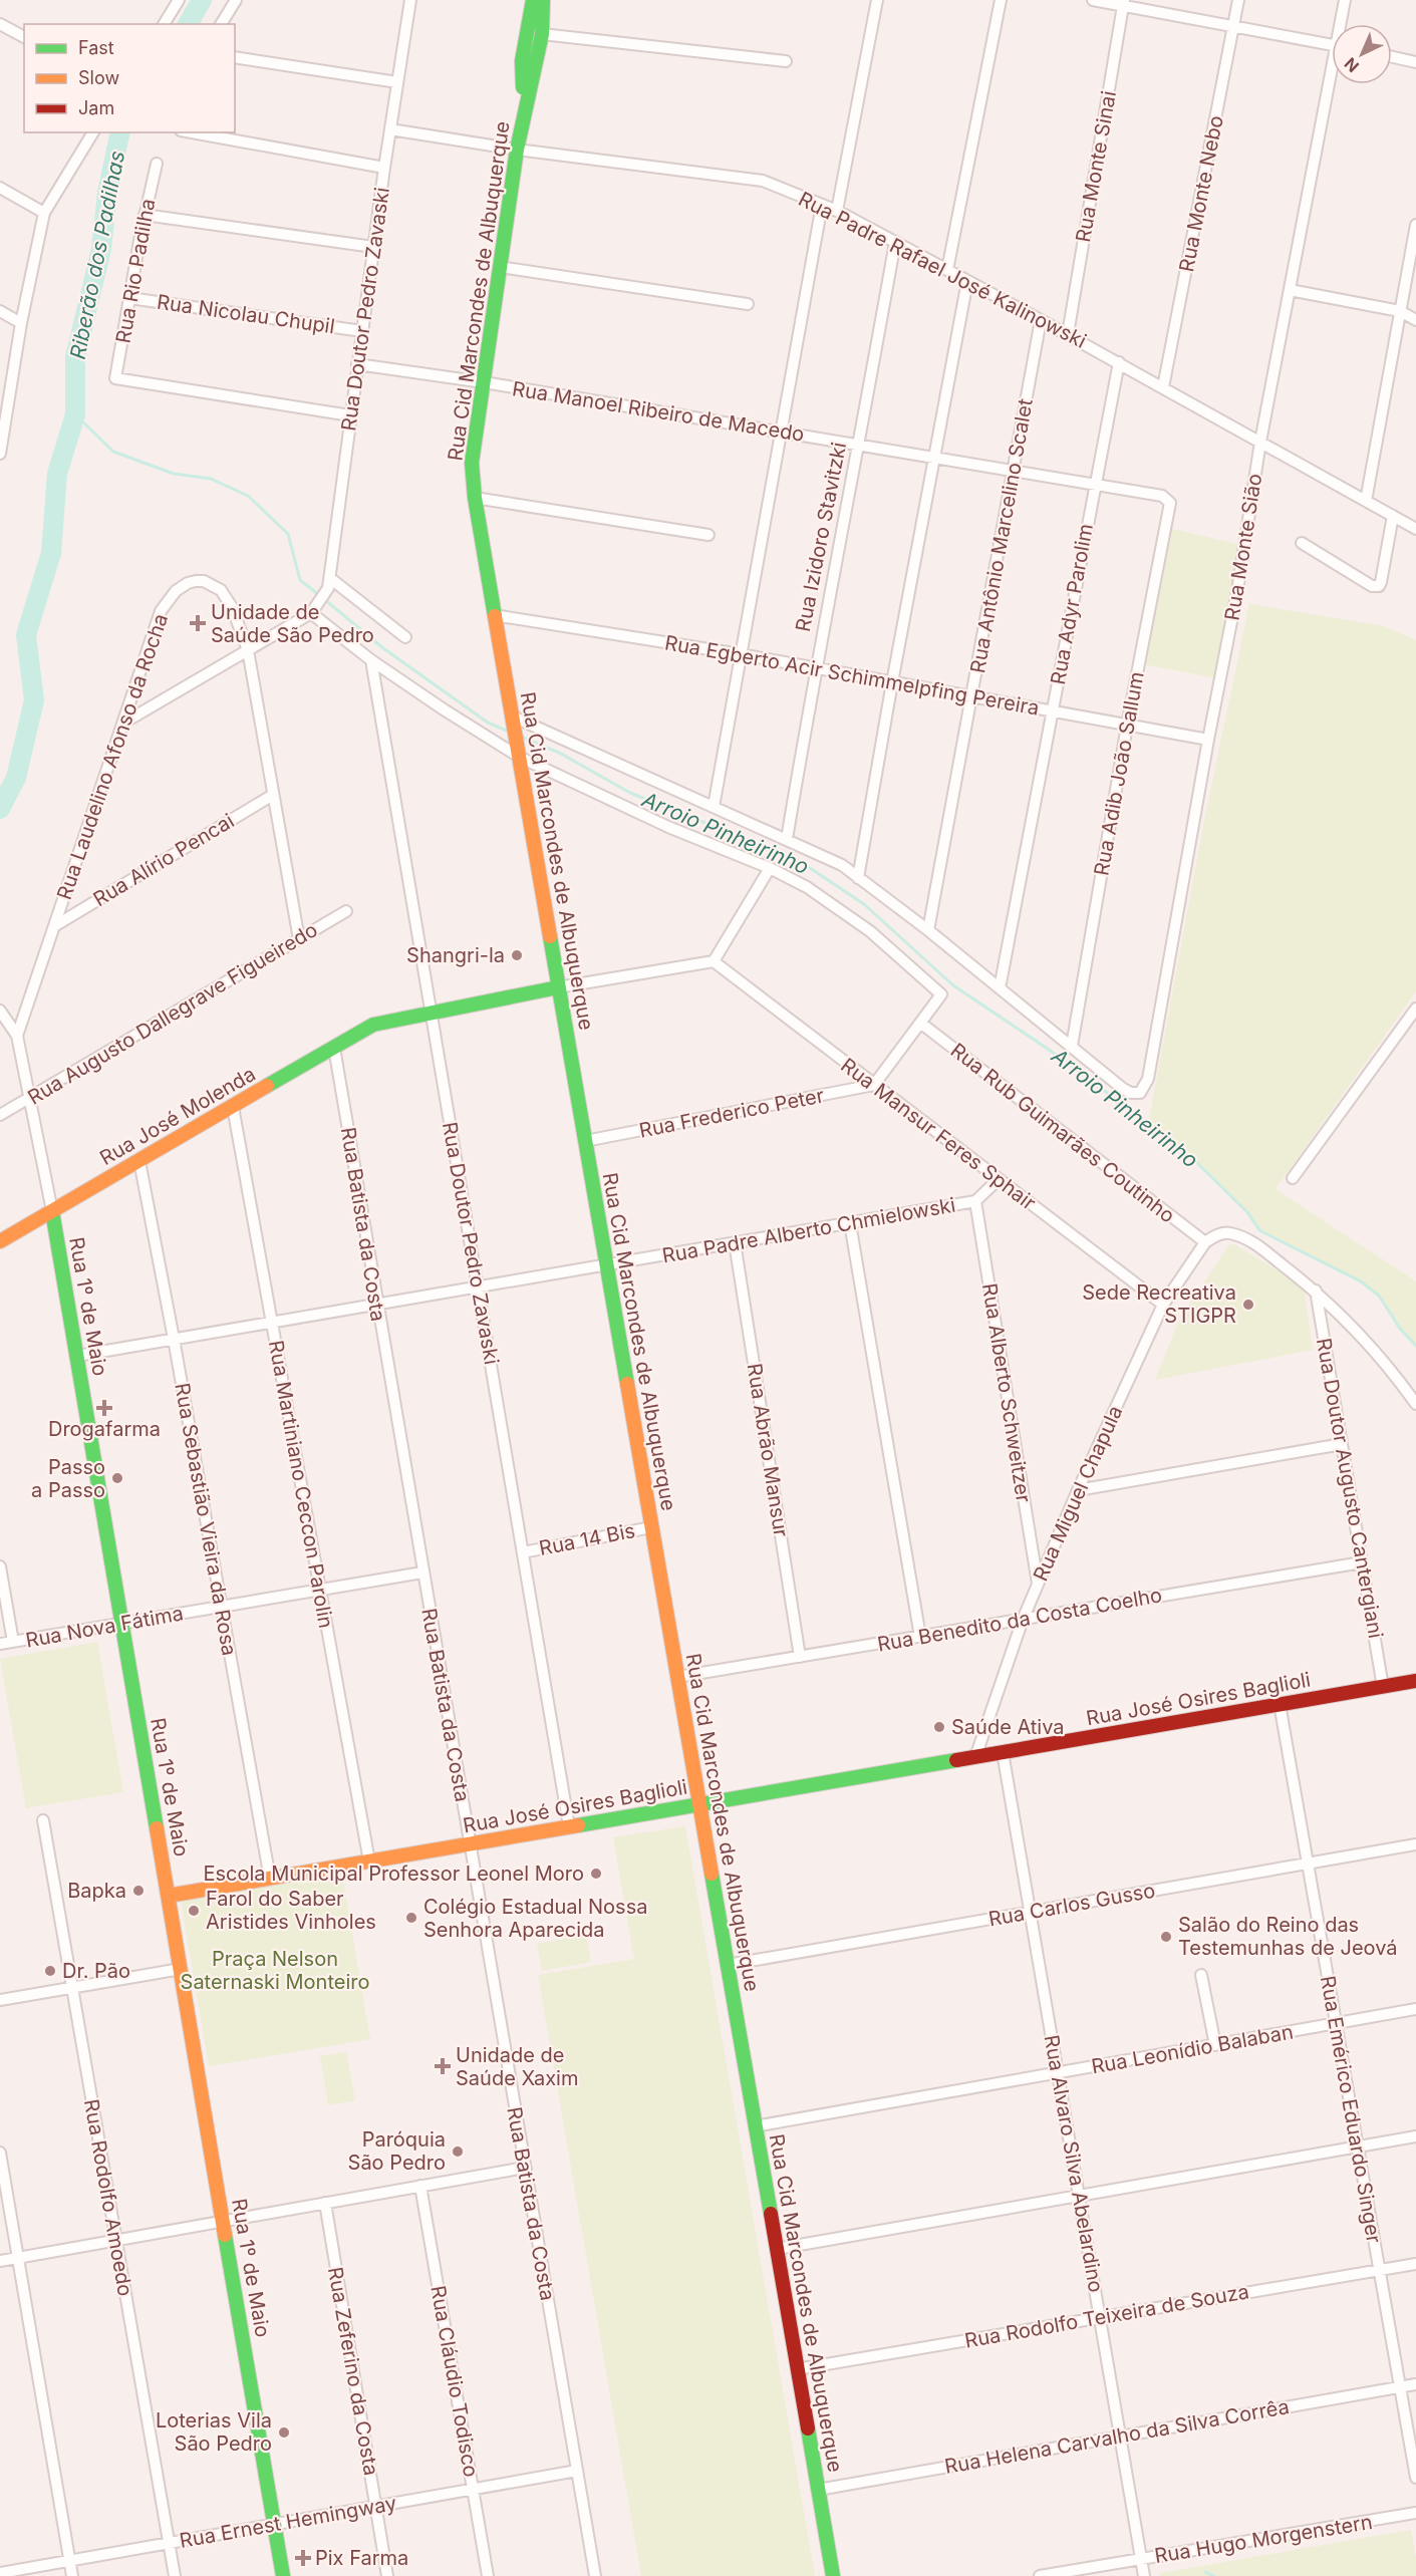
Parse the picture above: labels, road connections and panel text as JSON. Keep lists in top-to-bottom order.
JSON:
{
  "streets": {
    "street": [
      "Rua Monte Sinai",
      "Rua Monte Nebo",
      "Rua Padre Rafael José Kalinowski",
      "Rua Rio Padilha",
      "Rua Cid Marcondes de Albuquerque",
      "Rua Doutor Pedro Zavaski",
      "Rua Nicolau Chupil",
      "Rua Manoel Ribeiro de Macedo",
      "Rua Antônio Marcelino Scalet",
      "Rua Izidoro Stavitzki",
      "Rua Monte Sião",
      "Rua Adyr Parolim",
      "Rua Egberto Acir Schimmelpfing Pereira",
      "Rua Laudelino Afonso da Rocha",
      "Rua Adib João Sallum",
      "Rua Alírio Pencai",
      "Rua Augusto Dallegrave Figueiredo",
      "Rua Frederico Peter",
      "Rua José Molenda",
      "Rua Rub Guimarães Coutinho",
      "Rua Mansur Feres Sphair",
      "Rua Batista da Costa",
      "Rua Padre Alberto Chmielowski",
      "Rua 1º de Maio",
      "Rua Alberto Schweitzer",
      "Rua Abrão Mansur",
      "Rua Martiniano Ceccon Parolin",
      "Rua Doutor Augusto Cantergiani",
      "Rua Miguel Chapula",
      "Rua Sebastião Vieira da Rosa",
      "Rua 14 Bis",
      "Rua Benedito da Costa Coelho",
      "Rua Nova Fátima",
      "Rua José Osires Baglioli",
      "Rua Carlos Gusso",
      "Rua Leonídio Balaban",
      "Rua Emérico Eduardo Singer",
      "Rua Alvaro Silva Abelardino",
      "Rua Rodolfo Amoedo",
      "Rua Rodolfo Teixeira de Souza",
      "Rua Zeferino da Costa",
      "Rua Cláudio Todisco",
      "Rua Helena Carvalho da Silva Corrêa",
      "Rua Ernest Hemingway",
      "Rua Hugo Morgenstern"
    ]
  },
  "crossings": [
    ["Rua Monte Sinai", "Rua Padre Rafael José Kalinowski"],
    ["Rua Monte Nebo", "Rua Padre Rafael José Kalinowski"],
    ["Rua Padre Rafael José Kalinowski", "Rua Cid Marcondes de Albuquerque"],
    ["Rua Padre Rafael José Kalinowski", "Rua Doutor Pedro Zavaski"],
    ["Rua Padre Rafael José Kalinowski", "Rua Antônio Marcelino Scalet"],
    ["Rua Padre Rafael José Kalinowski", "Rua Izidoro Stavitzki"],
    ["Rua Padre Rafael José Kalinowski", "Rua Monte Sião"],
    ["Rua Padre Rafael José Kalinowski", "Rua Adyr Parolim"],
    ["Rua Rio Padilha", "Rua Doutor Pedro Zavaski"],
    ["Rua Rio Padilha", "Rua Nicolau Chupil"],
    ["Rua Cid Marcondes de Albuquerque", "Rua Manoel Ribeiro de Macedo"],
    ["Rua Cid Marcondes de Albuquerque", "Rua Egberto Acir Schimmelpfing Pereira"],
    ["Rua Cid Marcondes de Albuquerque", "Rua Frederico Peter"],
    ["Rua Cid Marcondes de Albuquerque", "Rua Padre Alberto Chmielowski"],
    ["Rua Cid Marcondes de Albuquerque", "Rua 14 Bis"],
    ["Rua Cid Marcondes de Albuquerque", "Rua Benedito da Costa Coelho"],
    ["Rua Cid Marcondes de Albuquerque", "Rua José Osires Baglioli"],
    ["Rua Cid Marcondes de Albuquerque", "Rua Carlos Gusso"],
    ["Rua Cid Marcondes de Albuquerque", "Rua Leonídio Balaban"],
    ["Rua Cid Marcondes de Albuquerque", "Rua Rodolfo Teixeira de Souza"],
    ["Rua Cid Marcondes de Albuquerque", "Rua Helena Carvalho da Silva Corrêa"],
    ["Rua Doutor Pedro Zavaski", "Rua Nicolau Chupil"],
    ["Rua Doutor Pedro Zavaski", "Rua Manoel Ribeiro de Macedo"],
    ["Rua Doutor Pedro Zavaski", "Rua José Molenda"],
    ["Rua Doutor Pedro Zavaski", "Rua Padre Alberto Chmielowski"],
    ["Rua Doutor Pedro Zavaski", "Rua 14 Bis"],
    ["Rua Doutor Pedro Zavaski", "Rua José Osires Baglioli"],
    ["Rua Manoel Ribeiro de Macedo", "Rua Antônio Marcelino Scalet"],
    ["Rua Manoel Ribeiro de Macedo", "Rua Izidoro Stavitzki"],
    ["Rua Manoel Ribeiro de Macedo", "Rua Adyr Parolim"],
    ["Rua Manoel Ribeiro de Macedo", "Rua Adib João Sallum"],
    ["Rua Antônio Marcelino Scalet", "Rua Egberto Acir Schimmelpfing Pereira"],
    ["Rua Izidoro Stavitzki", "Rua Egberto Acir Schimmelpfing Pereira"],
    ["Rua Monte Sião", "Rua Egberto Acir Schimmelpfing Pereira"],
    ["Rua Monte Sião", "Rua Adib João Sallum"],
    ["Rua Adyr Parolim", "Rua Egberto Acir Schimmelpfing Pereira"],
    ["Rua Egberto Acir Schimmelpfing Pereira", "Rua Adib João Sallum"],
    ["Rua Laudelino Afonso da Rocha", "Rua Alírio Pencai"],
    ["Rua Laudelino Afonso da Rocha", "Rua Augusto Dallegrave Figueiredo"],
    ["Rua Laudelino Afonso da Rocha", "Rua 1º de Maio"],
    ["Rua Augusto Dallegrave Figueiredo", "Rua 1º de Maio"],
    ["Rua Frederico Peter", "Rua Mansur Feres Sphair"],
    ["Rua José Molenda", "Rua Batista da Costa"],
    ["Rua José Molenda", "Rua 1º de Maio"],
    ["Rua José Molenda", "Rua Martiniano Ceccon Parolin"],
    ["Rua José Molenda", "Rua Sebastião Vieira da Rosa"],
    ["Rua Rub Guimarães Coutinho", "Rua Miguel Chapula"],
    ["Rua Mansur Feres Sphair", "Rua Padre Alberto Chmielowski"],
    ["Rua Mansur Feres Sphair", "Rua Miguel Chapula"],
    ["Rua Batista da Costa", "Rua Padre Alberto Chmielowski"],
    ["Rua Batista da Costa", "Rua Nova Fátima"],
    ["Rua Batista da Costa", "Rua José Osires Baglioli"],
    ["Rua Batista da Costa", "Rua Ernest Hemingway"],
    ["Rua Padre Alberto Chmielowski", "Rua 1º de Maio"],
    ["Rua Padre Alberto Chmielowski", "Rua Alberto Schweitzer"],
    ["Rua Padre Alberto Chmielowski", "Rua Abrão Mansur"],
    ["Rua Padre Alberto Chmielowski", "Rua Martiniano Ceccon Parolin"],
    ["Rua Padre Alberto Chmielowski", "Rua Sebastião Vieira da Rosa"],
    ["Rua 1º de Maio", "Rua Nova Fátima"],
    ["Rua 1º de Maio", "Rua José Osires Baglioli"],
    ["Rua 1º de Maio", "Rua Ernest Hemingway"],
    ["Rua Alberto Schweitzer", "Rua Miguel Chapula"],
    ["Rua Abrão Mansur", "Rua Benedito da Costa Coelho"],
    ["Rua Martiniano Ceccon Parolin", "Rua Nova Fátima"],
    ["Rua Martiniano Ceccon Parolin", "Rua José Osires Baglioli"],
    ["Rua Doutor Augusto Cantergiani", "Rua Benedito da Costa Coelho"],
    ["Rua Doutor Augusto Cantergiani", "Rua José Osires Baglioli"],
    ["Rua Miguel Chapula", "Rua Benedito da Costa Coelho"],
    ["Rua Miguel Chapula", "Rua José Osires Baglioli"],
    ["Rua Sebastião Vieira da Rosa", "Rua Nova Fátima"],
    ["Rua Sebastião Vieira da Rosa", "Rua José Osires Baglioli"],
    ["Rua José Osires Baglioli", "Rua Emérico Eduardo Singer"],
    ["Rua José Osires Baglioli", "Rua Alvaro Silva Abelardino"],
    ["Rua Carlos Gusso", "Rua Emérico Eduardo Singer"],
    ["Rua Carlos Gusso", "Rua Alvaro Silva Abelardino"],
    ["Rua Leonídio Balaban", "Rua Emérico Eduardo Singer"],
    ["Rua Leonídio Balaban", "Rua Alvaro Silva Abelardino"],
    ["Rua Emérico Eduardo Singer", "Rua Rodolfo Teixeira de Souza"],
    ["Rua Emérico Eduardo Singer", "Rua Helena Carvalho da Silva Corrêa"],
    ["Rua Alvaro Silva Abelardino", "Rua Rodolfo Teixeira de Souza"],
    ["Rua Alvaro Silva Abelardino", "Rua Helena Carvalho da Silva Corrêa"],
    ["Rua Alvaro Silva Abelardino", "Rua Hugo Morgenstern"],
    ["Rua Rodolfo Amoedo", "Rua Ernest Hemingway"],
    ["Rua Zeferino da Costa", "Rua Ernest Hemingway"],
    ["Rua Cláudio Todisco", "Rua Ernest Hemingway"]
  ],
  "water": ["Riberão dos Padilhas", "Arroio Pinheirinho"],
  "parks": ["Praça Nelson Saternaski Monteiro"],
  "places": {
    "health": [
      "Unidade de Saúde São Pedro",
      "Drogafarma",
      "Unidade de Saúde Xaxim",
      "Pix Farma"
    ],
    "other": [
      "Shangri-la",
      "Sede Recreativa STIGPR",
      "Passo a Passo",
      "Saúde Ativa",
      "Escola Municipal Professor Leonel Moro",
      "Bapka",
      "Farol do Saber Aristides Vinholes",
      "Colégio Estadual Nossa Senhora Aparecida",
      "Salão do Reino das Testemunhas de Jeová",
      "Dr. Pão",
      "Paróquia São Pedro",
      "Loterias Vila São Pedro"
    ]
  },
  "legend": ["Fast", "Slow", "Jam"],
  "north": "bottom left"
}
